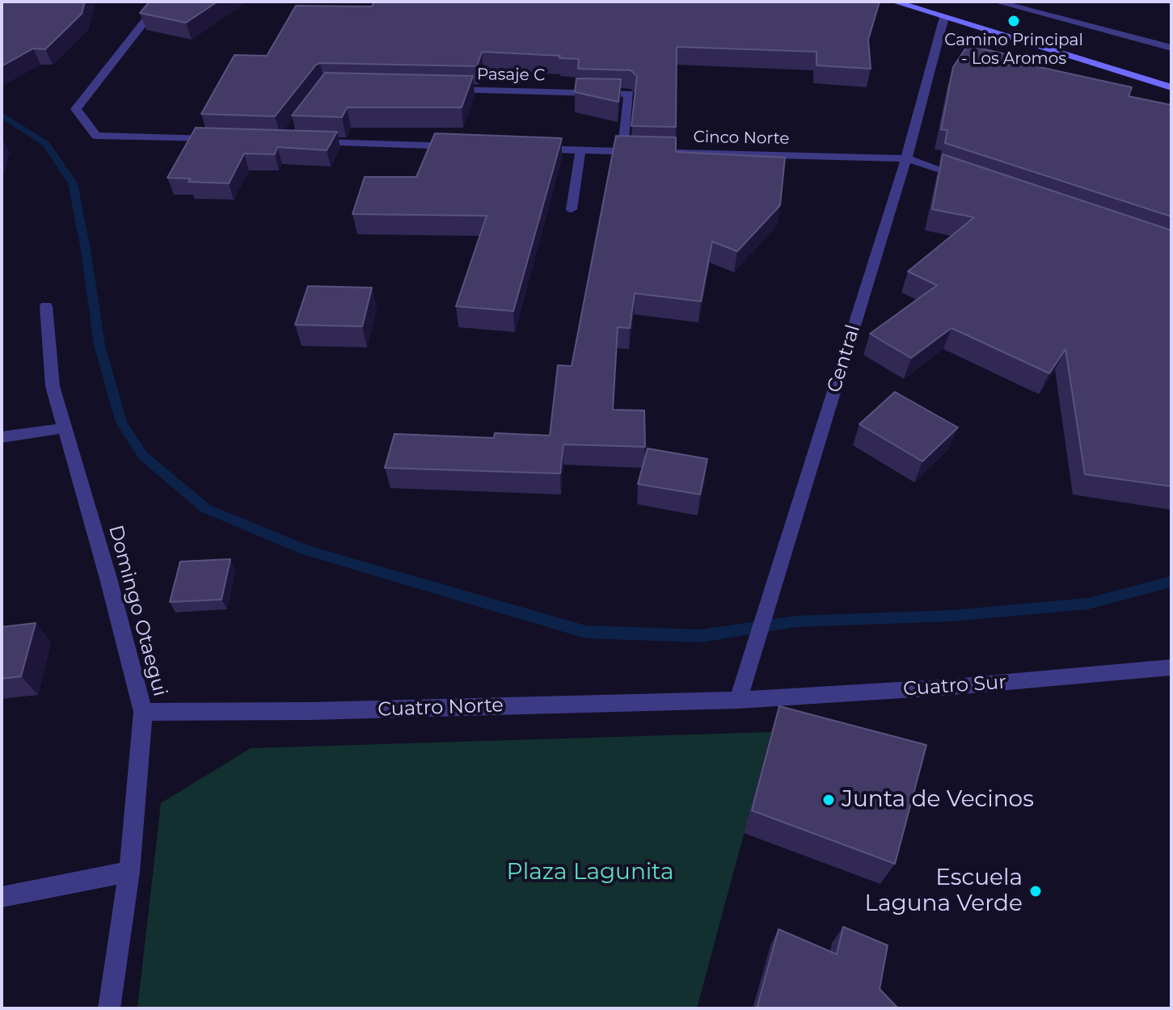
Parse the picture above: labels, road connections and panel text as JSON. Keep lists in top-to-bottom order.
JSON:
{
  "streets": {
    "street": [
      "Pasaje C",
      "Cinco Norte",
      "Central",
      "Domingo Otaegui",
      "Cuatro Sur",
      "Cuatro Norte"
    ]
  },
  "crossings": [
    ["Cinco Norte", "Central"],
    ["Central", "Cuatro Sur"],
    ["Central", "Cuatro Norte"],
    ["Domingo Otaegui", "Cuatro Norte"],
    ["Cuatro Sur", "Cuatro Norte"]
  ],
  "parks": ["Plaza Lagunita"],
  "places": ["Camino Principal - Los Aromos", "Junta de Vecinos", "Escuela Laguna Verde"]
}
